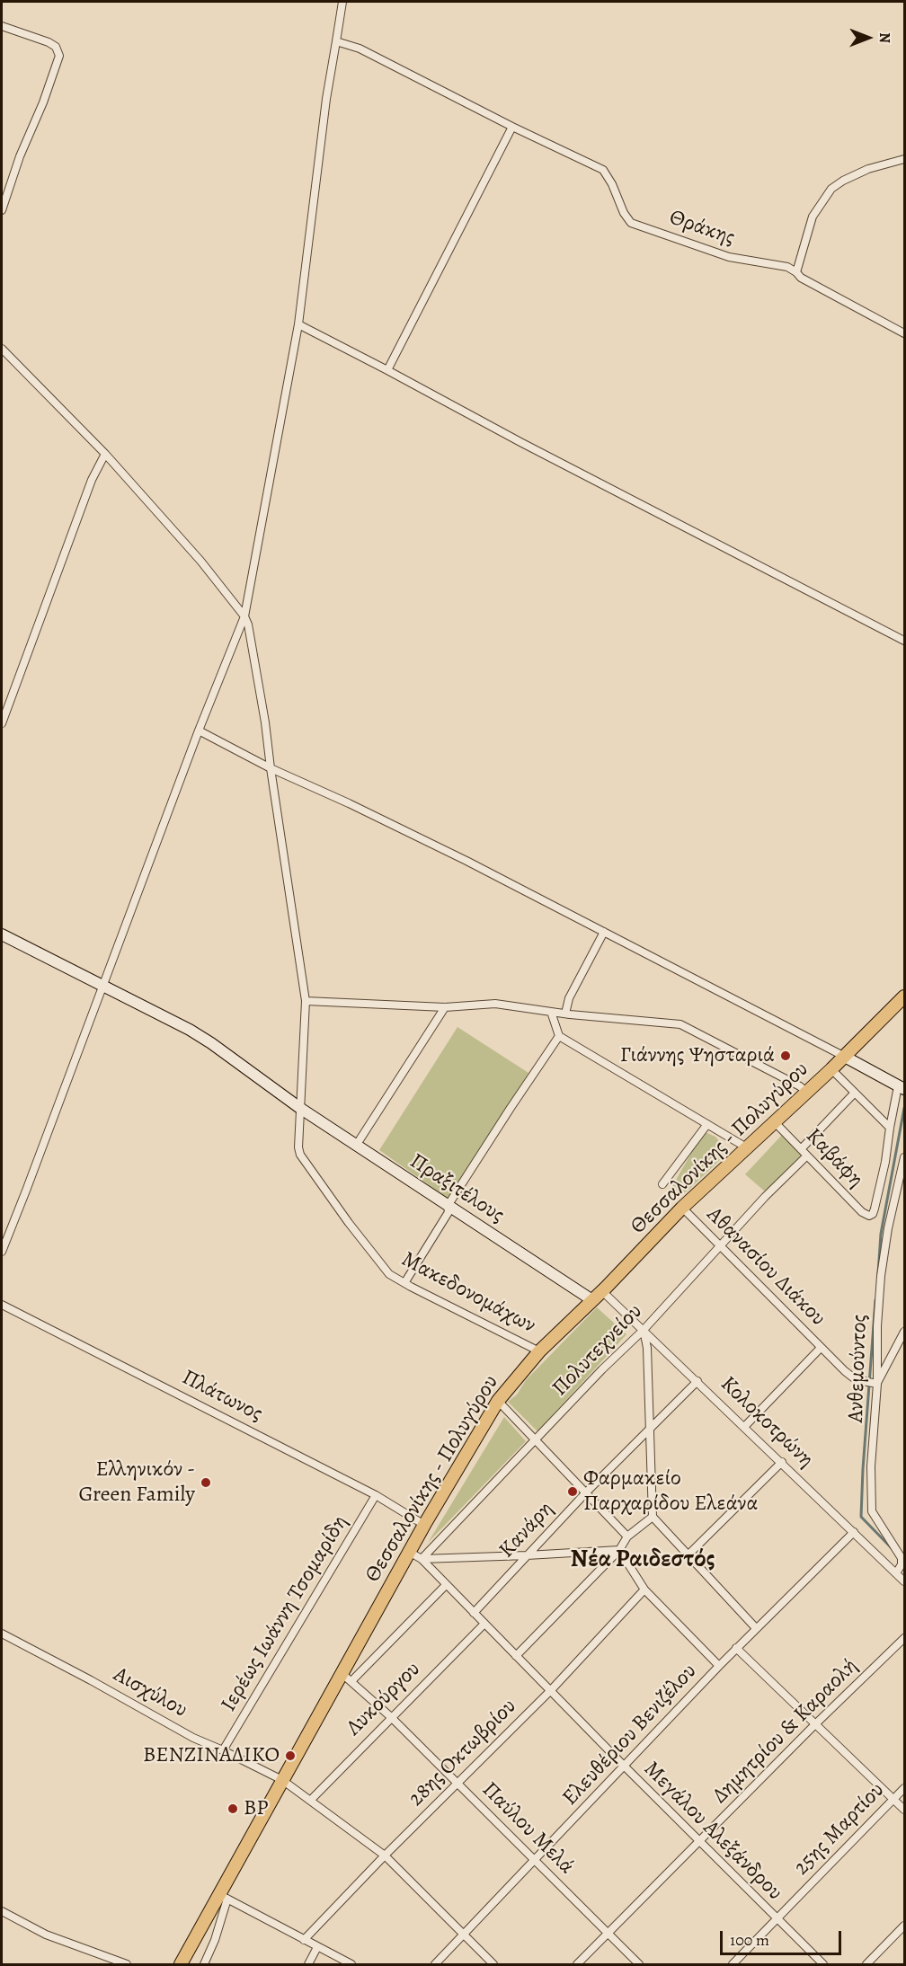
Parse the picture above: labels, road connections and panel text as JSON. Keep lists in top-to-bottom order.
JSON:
{
  "streets": {
    "main road": ["Θεσσαλονίκης - Πολυγύρου"],
    "street": [
      "Θράκης",
      "Καβάφη",
      "Πραξιτέλους",
      "Αθανασίου Διάκου",
      "Μακεδονομάχων",
      "Πολυτεχνείου",
      "Ανθεμούντος",
      "Πλάτωνος",
      "Κολοκοτρώνη",
      "Κανάρη",
      "Ιερέως Ιωάννη Τσομαρίδη",
      "Αισχύλου",
      "Λυκούργου",
      "Δημητρίου & Καραολή",
      "Ελευθέριου Βενιζέλου",
      "28ης Οκτωβρίου",
      "Παύλου Μελά",
      "25ης Μαρτίου",
      "Μεγάλου Αλεξάνδρου"
    ]
  },
  "crossings": [
    ["Θεσσαλονίκης - Πολυγύρου", "Καβάφη"],
    ["Θεσσαλονίκης - Πολυγύρου", "Πραξιτέλους"],
    ["Θεσσαλονίκης - Πολυγύρου", "Αθανασίου Διάκου"],
    ["Θεσσαλονίκης - Πολυγύρου", "Μακεδονομάχων"],
    ["Θεσσαλονίκης - Πολυγύρου", "Πλάτωνος"],
    ["Θεσσαλονίκης - Πολυγύρου", "Κολοκοτρώνη"],
    ["Θεσσαλονίκης - Πολυγύρου", "Αισχύλου"],
    ["Θεσσαλονίκης - Πολυγύρου", "Παύλου Μελά"],
    ["Καβάφη", "Πολυτεχνείου"],
    ["Πραξιτέλους", "Μακεδονομάχων"],
    ["Αθανασίου Διάκου", "Πολυτεχνείου"],
    ["Αθανασίου Διάκου", "Ανθεμούντος"],
    ["Πολυτεχνείου", "Κολοκοτρώνη"],
    ["Πολυτεχνείου", "Μεγάλου Αλεξάνδρου"],
    ["Ανθεμούντος", "Κολοκοτρώνη"],
    ["Πλάτωνος", "Ιερέως Ιωάννη Τσομαρίδη"],
    ["Κολοκοτρώνη", "Κανάρη"],
    ["Κολοκοτρώνη", "Ελευθέριου Βενιζέλου"],
    ["Κανάρη", "Μεγάλου Αλεξάνδρου"],
    ["Ιερέως Ιωάννη Τσομαρίδη", "Αισχύλου"],
    ["Αισχύλου", "Λυκούργου"],
    ["Αισχύλου", "Ελευθέριου Βενιζέλου"],
    ["Αισχύλου", "28ης Οκτωβρίου"],
    ["Λυκούργου", "Παύλου Μελά"],
    ["Λυκούργου", "Μεγάλου Αλεξάνδρου"],
    ["Δημητρίου & Καραολή", "Παύλου Μελά"],
    ["Δημητρίου & Καραολή", "Μεγάλου Αλεξάνδρου"],
    ["Ελευθέριου Βενιζέλου", "Παύλου Μελά"],
    ["Ελευθέριου Βενιζέλου", "Μεγάλου Αλεξάνδρου"],
    ["28ης Οκτωβρίου", "Παύλου Μελά"],
    ["28ης Οκτωβρίου", "Μεγάλου Αλεξάνδρου"],
    ["25ης Μαρτίου", "Μεγάλου Αλεξάνδρου"]
  ],
  "districts": ["Νέα Ραιδεστός"],
  "places": [
    "Γιάννης Ψησταριά",
    "Ελληνικόν - Green Family",
    "Φαρμακείο Παρχαρίδου Ελεάνα",
    "ΒΕΝΖΙΝΑΔΙΚΟ",
    "BP"
  ],
  "scale_bar": "100 m",
  "north": "right"
}
